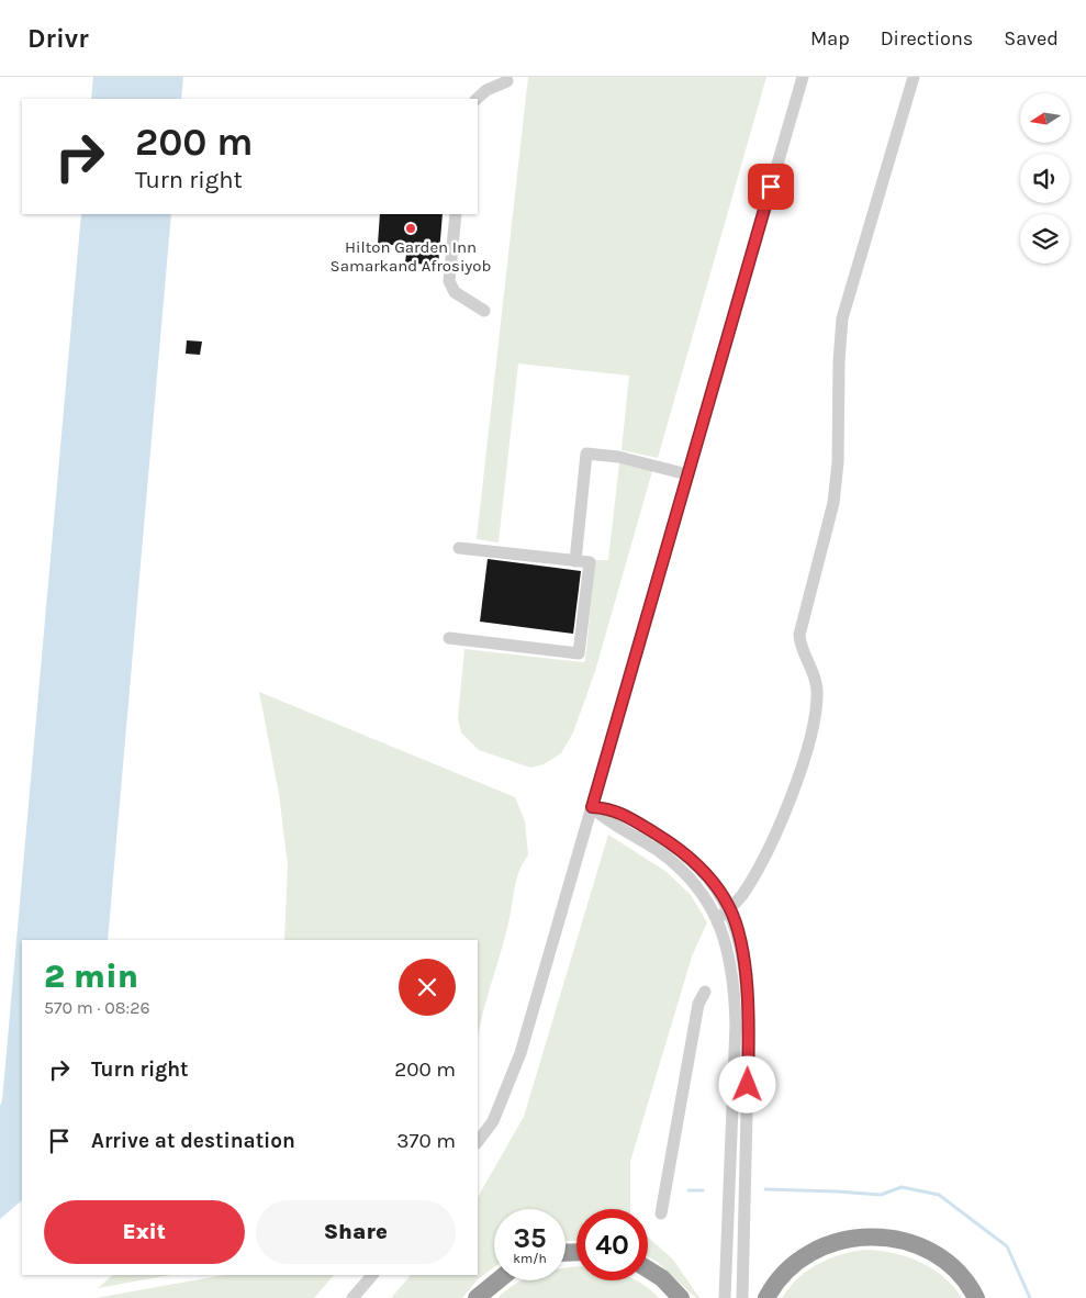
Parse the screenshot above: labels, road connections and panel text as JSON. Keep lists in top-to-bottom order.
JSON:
{
  "places": ["Hilton Garden Inn Samarkand Afrosiyob"],
  "north": "left",
  "page": {
    "header": "Drivr",
    "nav": ["Map", "Directions", "Saved"],
    "turn": ["200 m", "Turn right"],
    "heading": ["2 min", "570 m · 08:26"],
    "list": [
      {
        "name": "Turn right",
        "value": "200 m"
      },
      {
        "name": "Arrive at destination",
        "value": "370 m"
      }
    ],
    "buttons": ["Exit", "Share"],
    "speed": "35 km/h",
    "limit": "40"
  }
}
